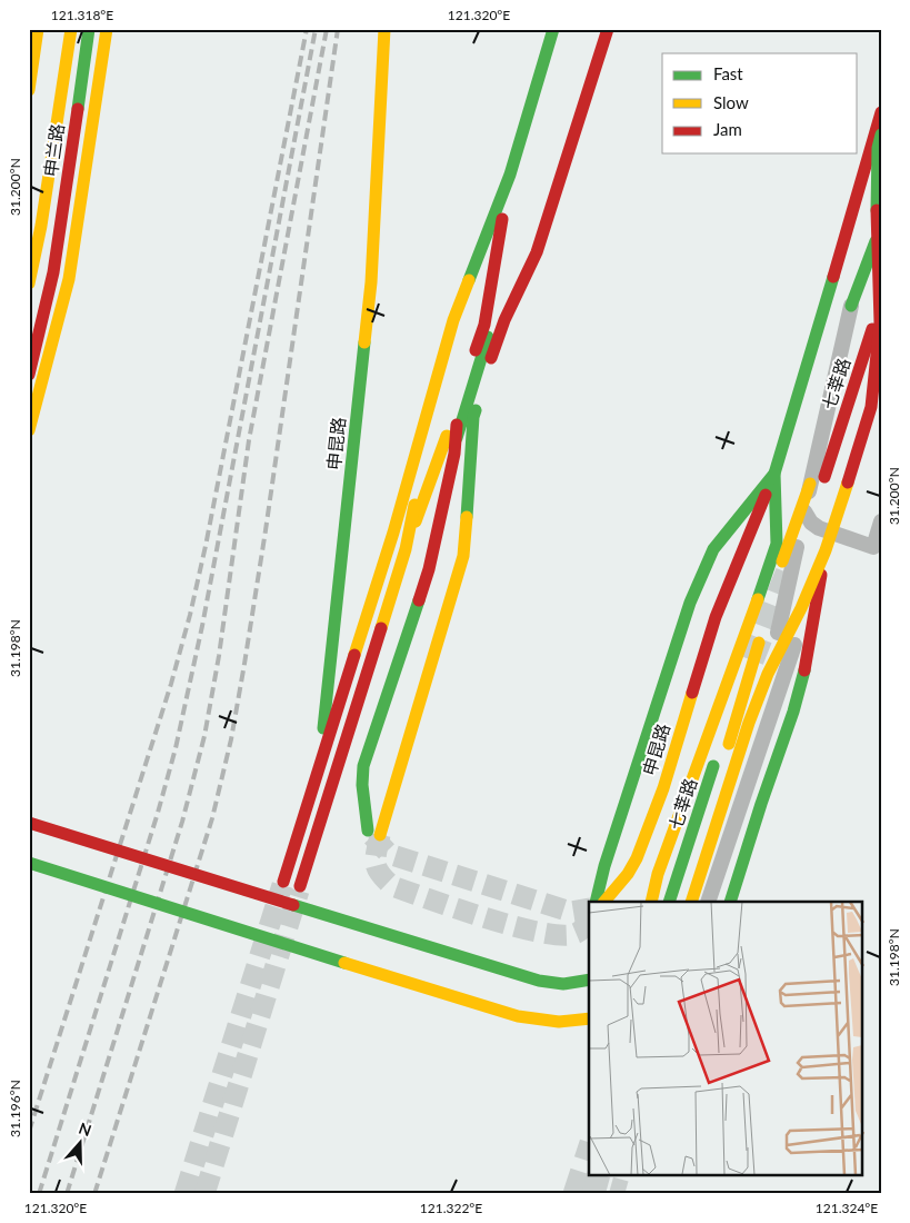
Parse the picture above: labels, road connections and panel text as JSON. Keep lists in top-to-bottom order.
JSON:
{
  "streets": {
    "main road": ["申兰路", "七莘路", "申昆路"]
  },
  "legend": ["Fast", "Slow", "Jam"],
  "north": "top",
  "coordinates": [
    "121.318°E",
    "121.320°E",
    "31.200°N",
    "31.198°N",
    "31.196°N",
    "121.322°E",
    "121.324°E"
  ]
}
